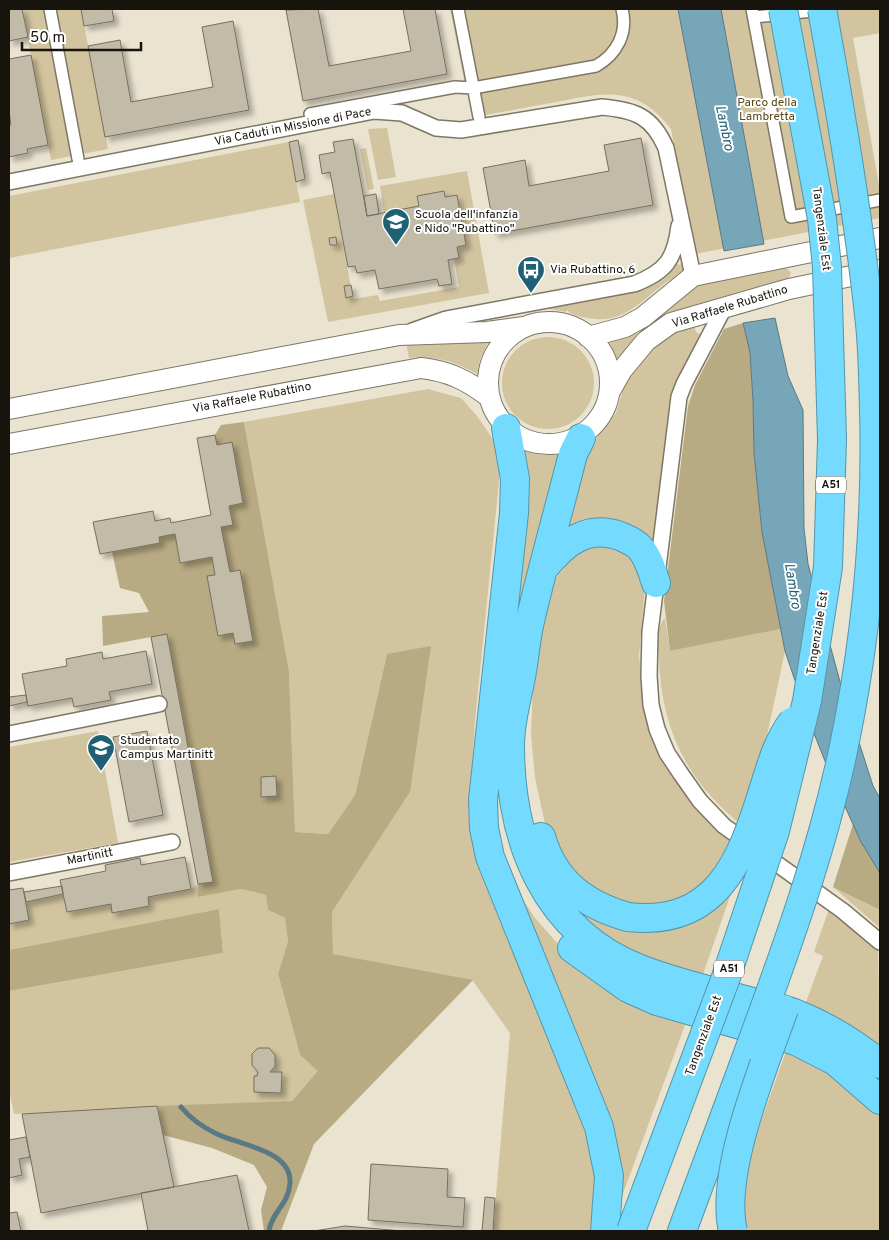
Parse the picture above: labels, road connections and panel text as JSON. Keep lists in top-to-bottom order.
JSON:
{
  "streets": {
    "highway": ["Tangenziale Est", "A51"],
    "street": ["Via Caduti in Missione di Pace", "Via Raffaele Rubattino", "Martinitt"]
  },
  "crossings": [
    ["Via Caduti in Missione di Pace", "Via Raffaele Rubattino"]
  ],
  "water": ["Lambro"],
  "parks": ["Parco della Lambretta"],
  "places": {
    "school or university": ["Scuola dell'infanzia e Nido \"Rubattino\"", "Studentato Campus Martinitt"],
    "bus stop": ["Via Rubattino, 6"]
  },
  "scale_bar": "50 m"
}
